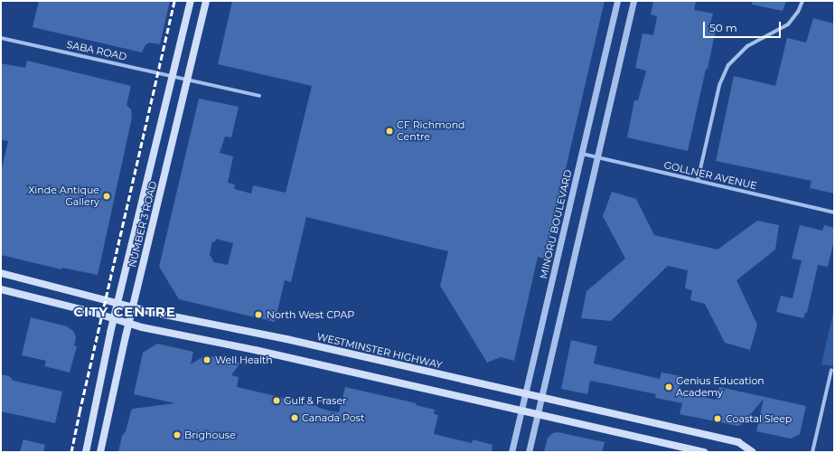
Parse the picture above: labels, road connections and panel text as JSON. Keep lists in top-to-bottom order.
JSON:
{
  "streets": {
    "main road": ["NUMBER 3 ROAD", "WESTMINSTER HIGHWAY"],
    "street": ["SABA ROAD", "GOLLNER AVENUE", "MINORU BOULEVARD"]
  },
  "crossings": [
    ["SABA ROAD", "NUMBER 3 ROAD"],
    ["GOLLNER AVENUE", "MINORU BOULEVARD"],
    ["NUMBER 3 ROAD", "WESTMINSTER HIGHWAY"],
    ["MINORU BOULEVARD", "WESTMINSTER HIGHWAY"]
  ],
  "districts": ["CITY CENTRE"],
  "places": [
    "CF Richmond Centre",
    "Xinde Antique Gallery",
    "North West CPAP",
    "Well Health",
    "Genius Education Academy",
    "Gulf & Fraser",
    "Canada Post",
    "Coastal Sleep",
    "Brighouse"
  ],
  "scale_bar": "50 m"
}
